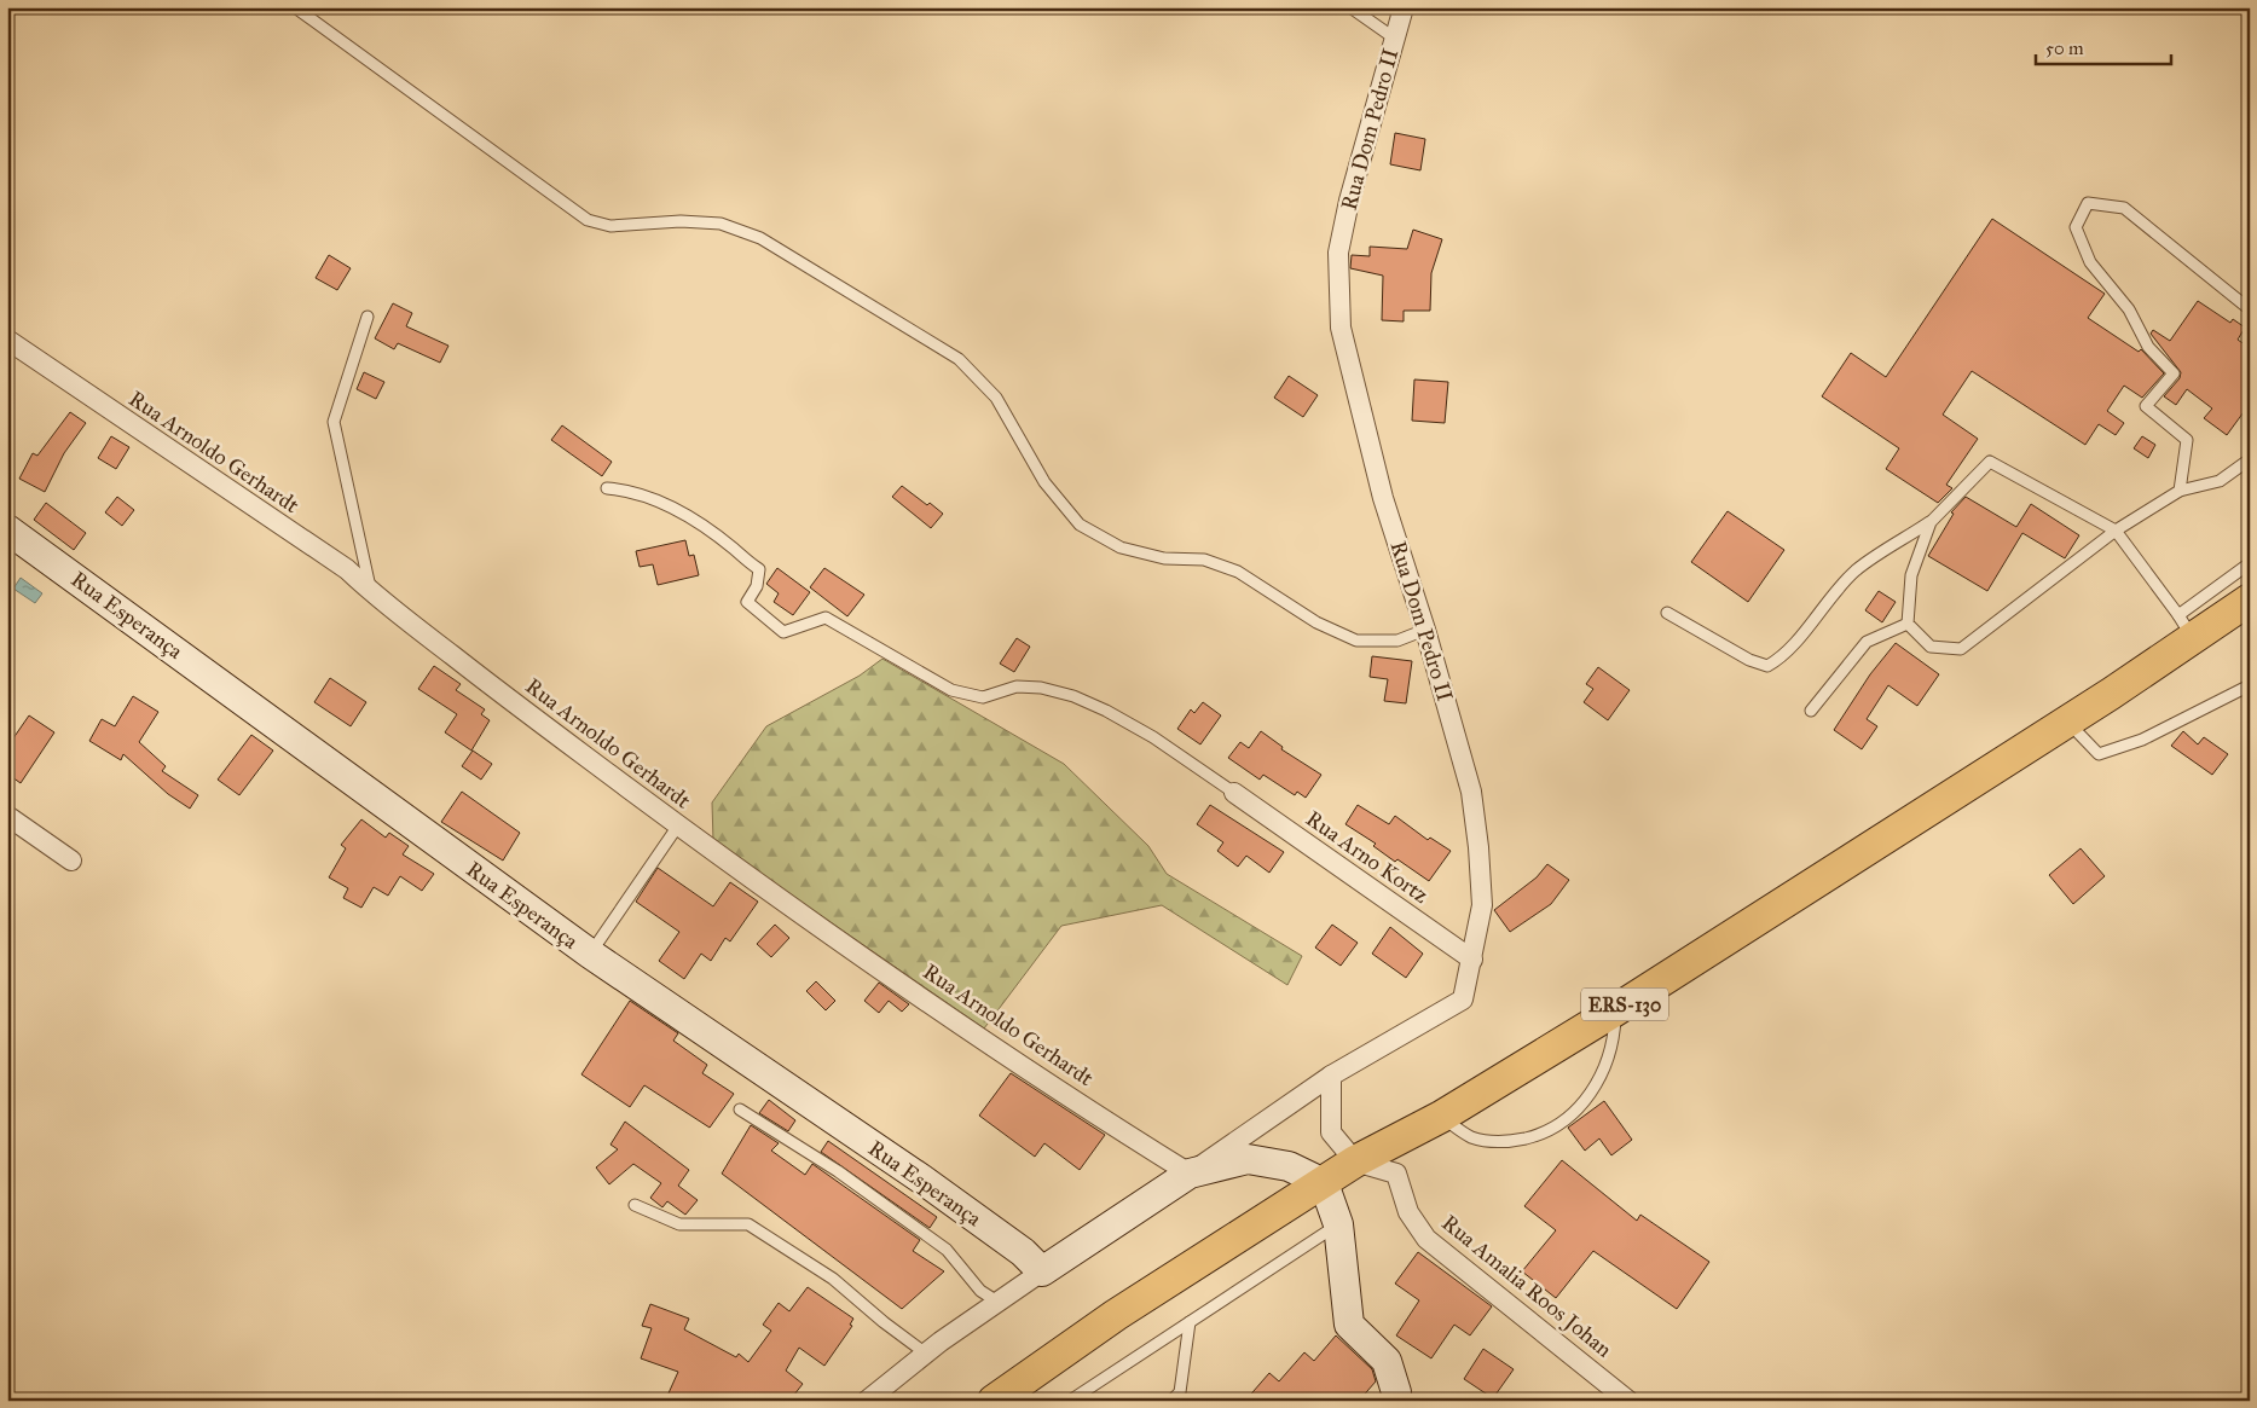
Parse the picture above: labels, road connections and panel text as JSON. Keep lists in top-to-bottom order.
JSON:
{
  "streets": {
    "main road": ["ERS-130"],
    "street": [
      "Rua Dom Pedro II",
      "Rua Arnoldo Gerhardt",
      "Rua Esperança",
      "Rua Arno Kortz",
      "Rua Amalia Roos Johan"
    ]
  },
  "crossings": [
    ["Rua Dom Pedro II", "Rua Arnoldo Gerhardt"],
    ["Rua Dom Pedro II", "Rua Arno Kortz"],
    ["ERS-130", "Rua Amalia Roos Johan"]
  ],
  "scale_bar": "50 m"
}
